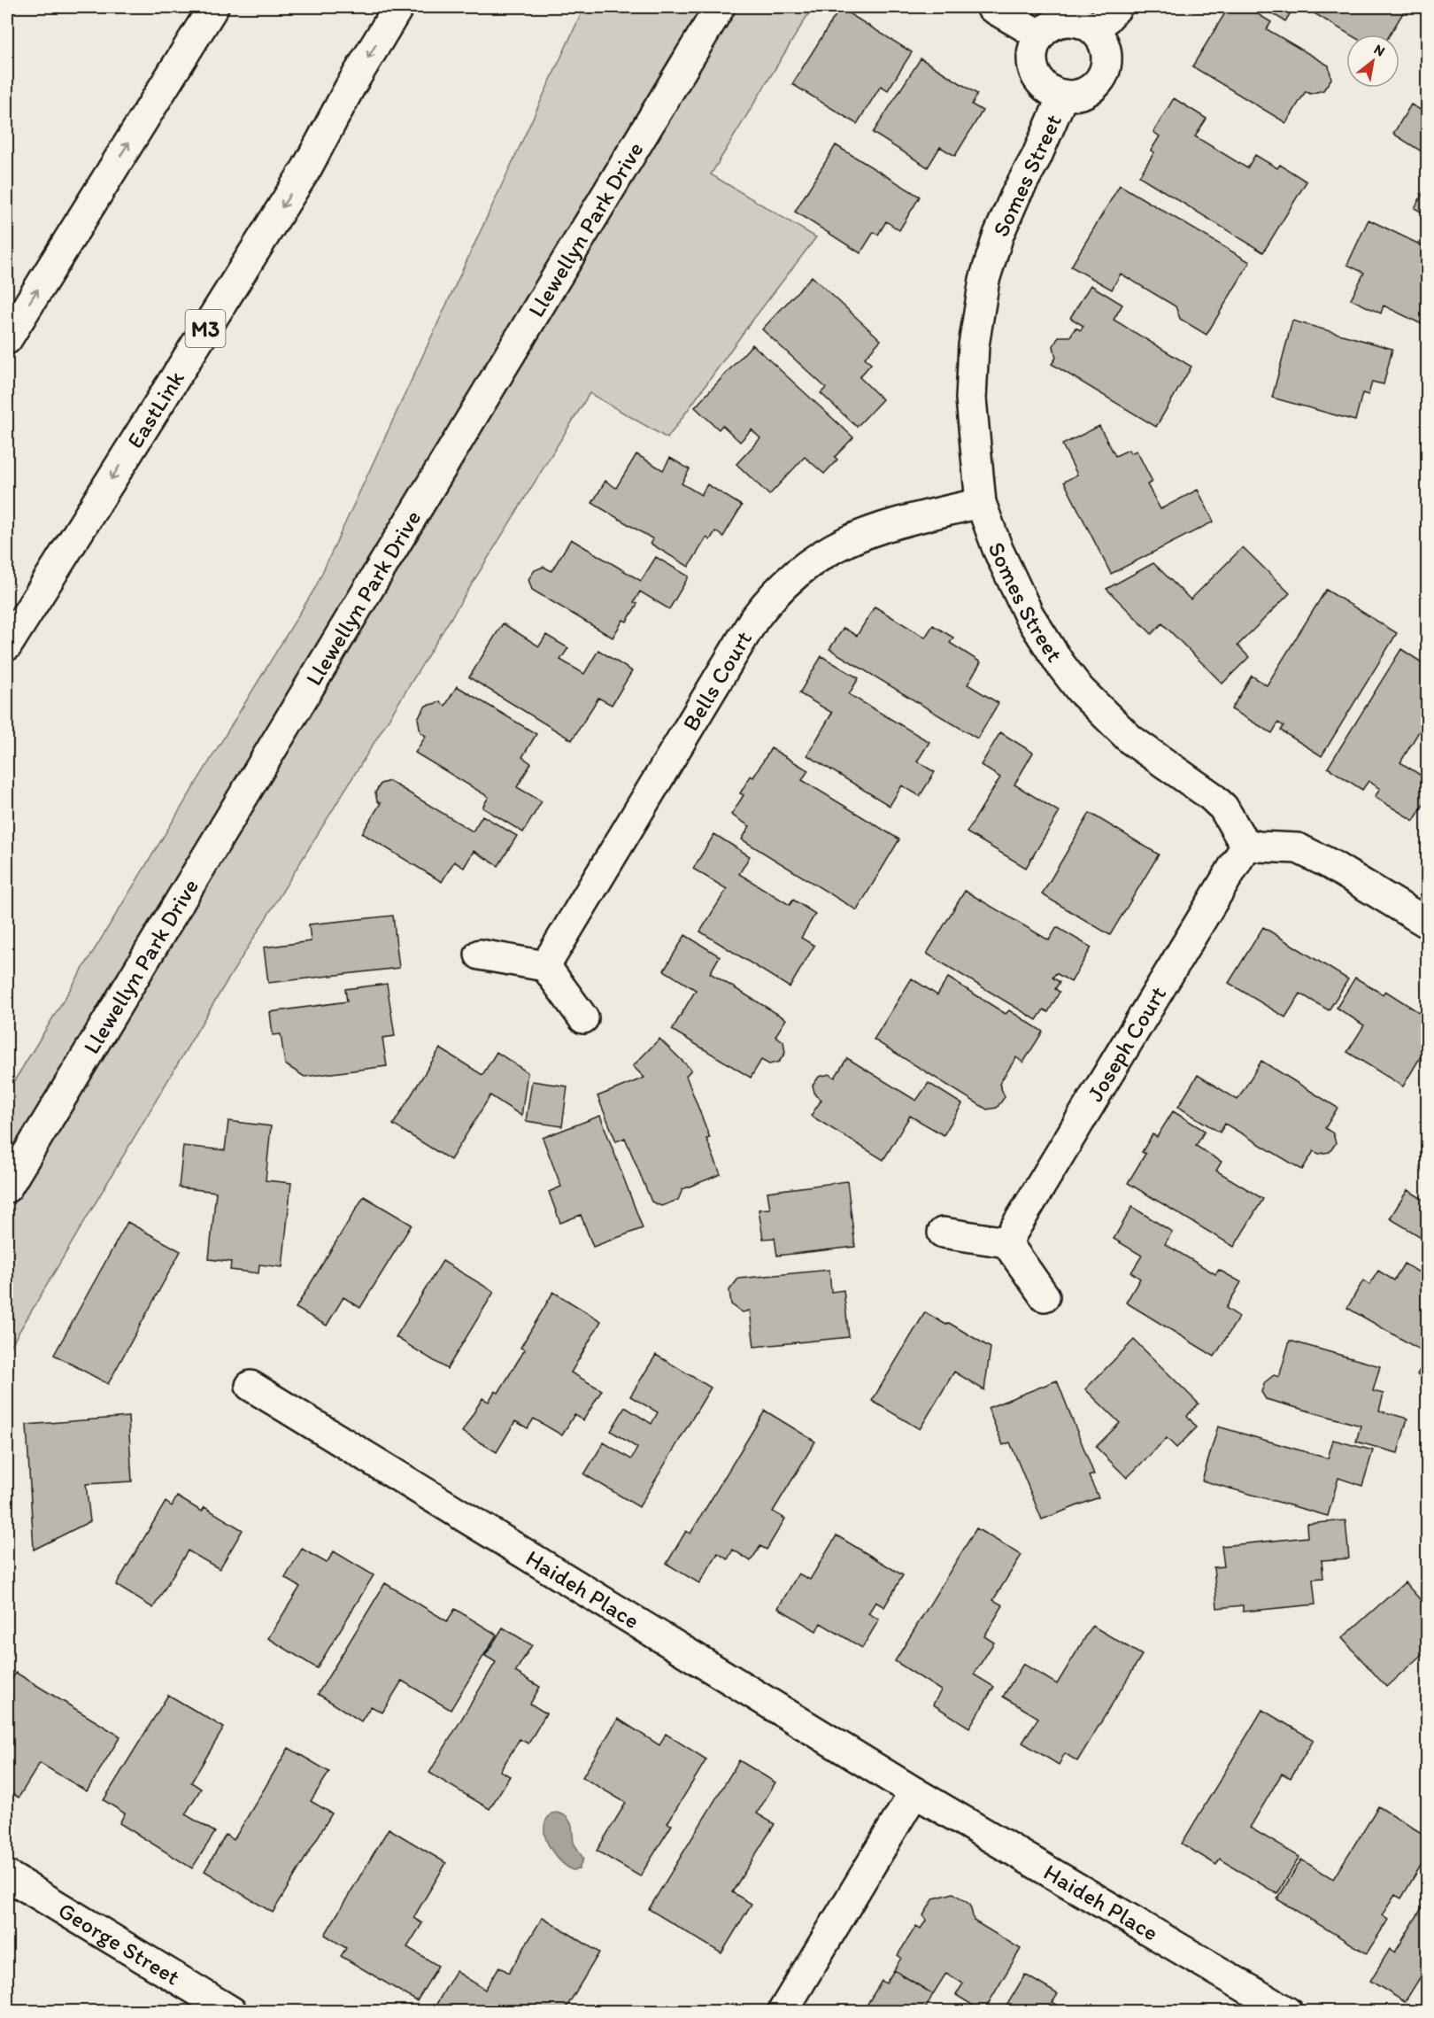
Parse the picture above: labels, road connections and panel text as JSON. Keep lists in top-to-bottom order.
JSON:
{
  "streets": {
    "main road": [
      "Somes Street",
      "Llewellyn Park Drive",
      "M3",
      "EastLink",
      "Bells Court",
      "Joseph Court",
      "Haideh Place",
      "George Street"
    ]
  },
  "crossings": [
    ["Somes Street", "Bells Court"],
    ["Somes Street", "Joseph Court"]
  ],
  "north": "top right"
}
